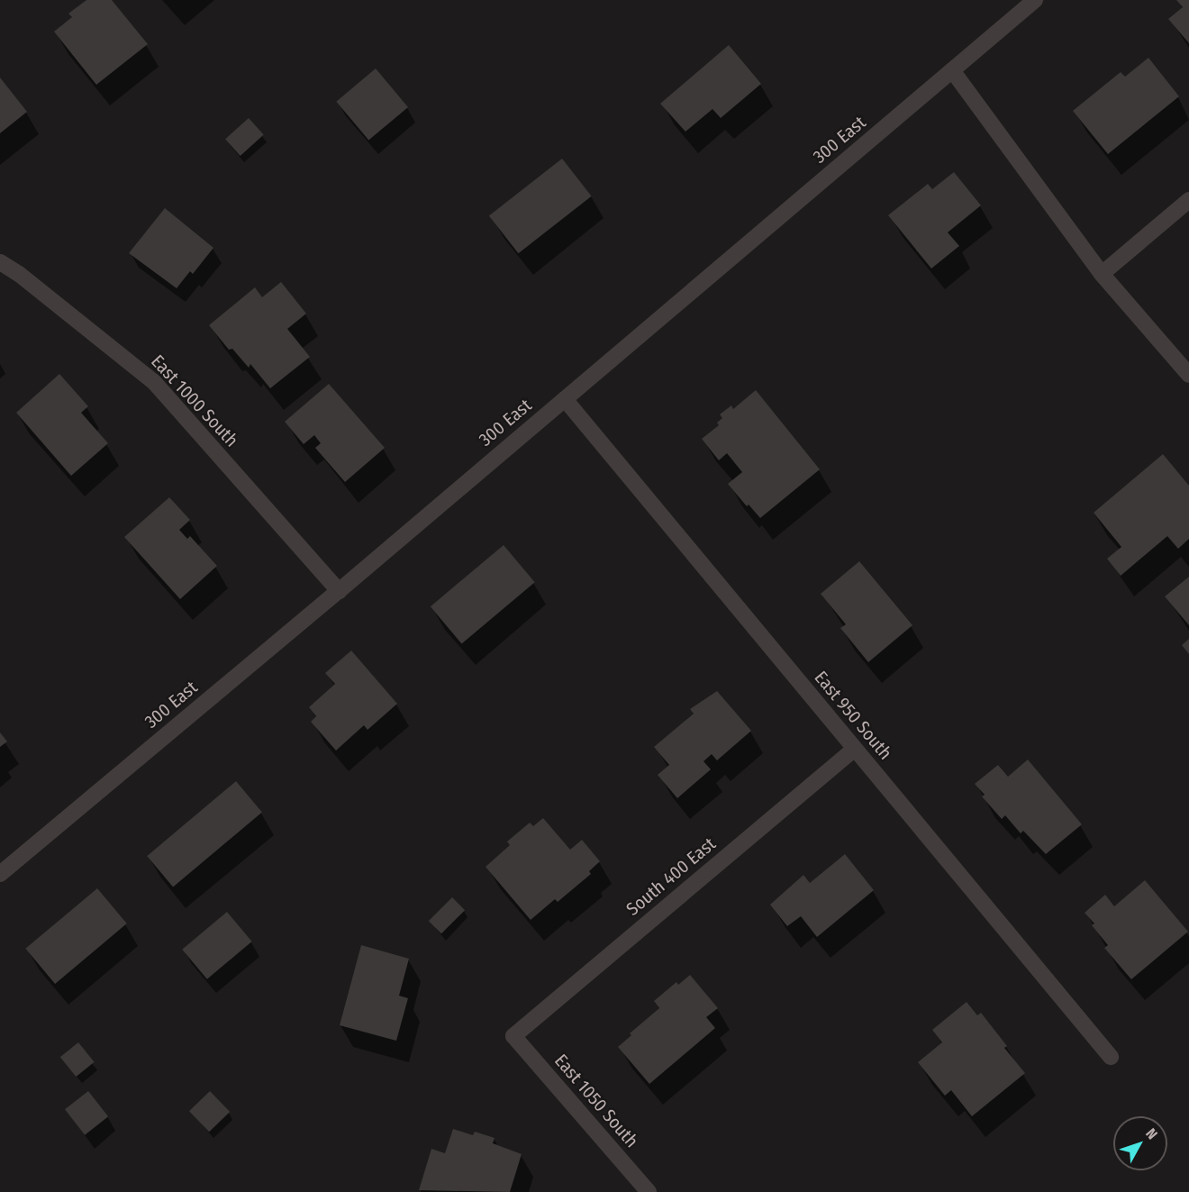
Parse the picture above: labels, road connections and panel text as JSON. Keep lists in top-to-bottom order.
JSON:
{
  "streets": {
    "street": [
      "300 East",
      "East 1000 South",
      "East 950 South",
      "South 400 East",
      "East 1050 South"
    ]
  },
  "crossings": [
    ["300 East", "East 1000 South"],
    ["300 East", "East 950 South"],
    ["East 950 South", "South 400 East"],
    ["South 400 East", "East 1050 South"]
  ],
  "north": "top right"
}
